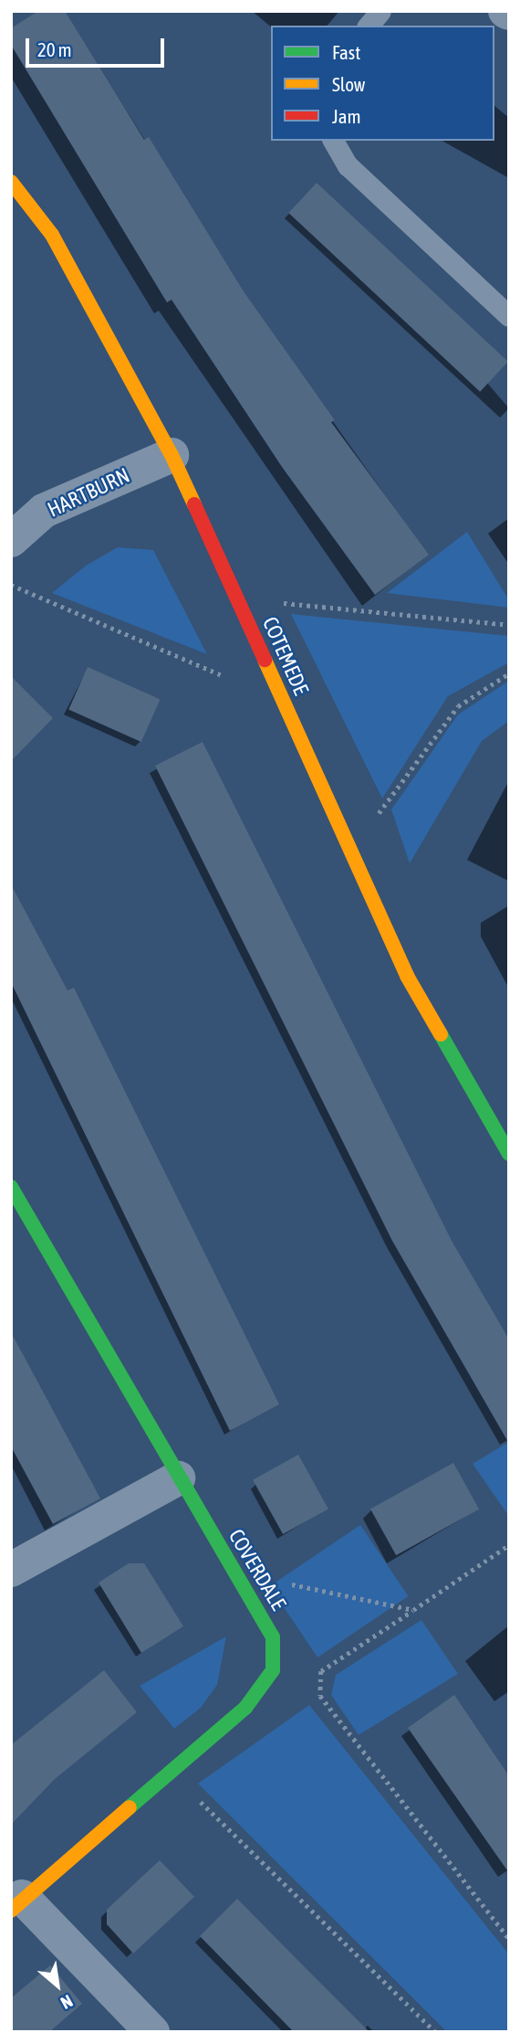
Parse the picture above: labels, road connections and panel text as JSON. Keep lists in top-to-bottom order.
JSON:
{
  "streets": {
    "street": ["HARTBURN", "COTEMEDE", "COVERDALE"]
  },
  "crossings": [
    ["HARTBURN", "COTEMEDE"]
  ],
  "legend": ["Fast", "Slow", "Jam"],
  "scale_bar": "20 m",
  "north": "bottom right"
}
